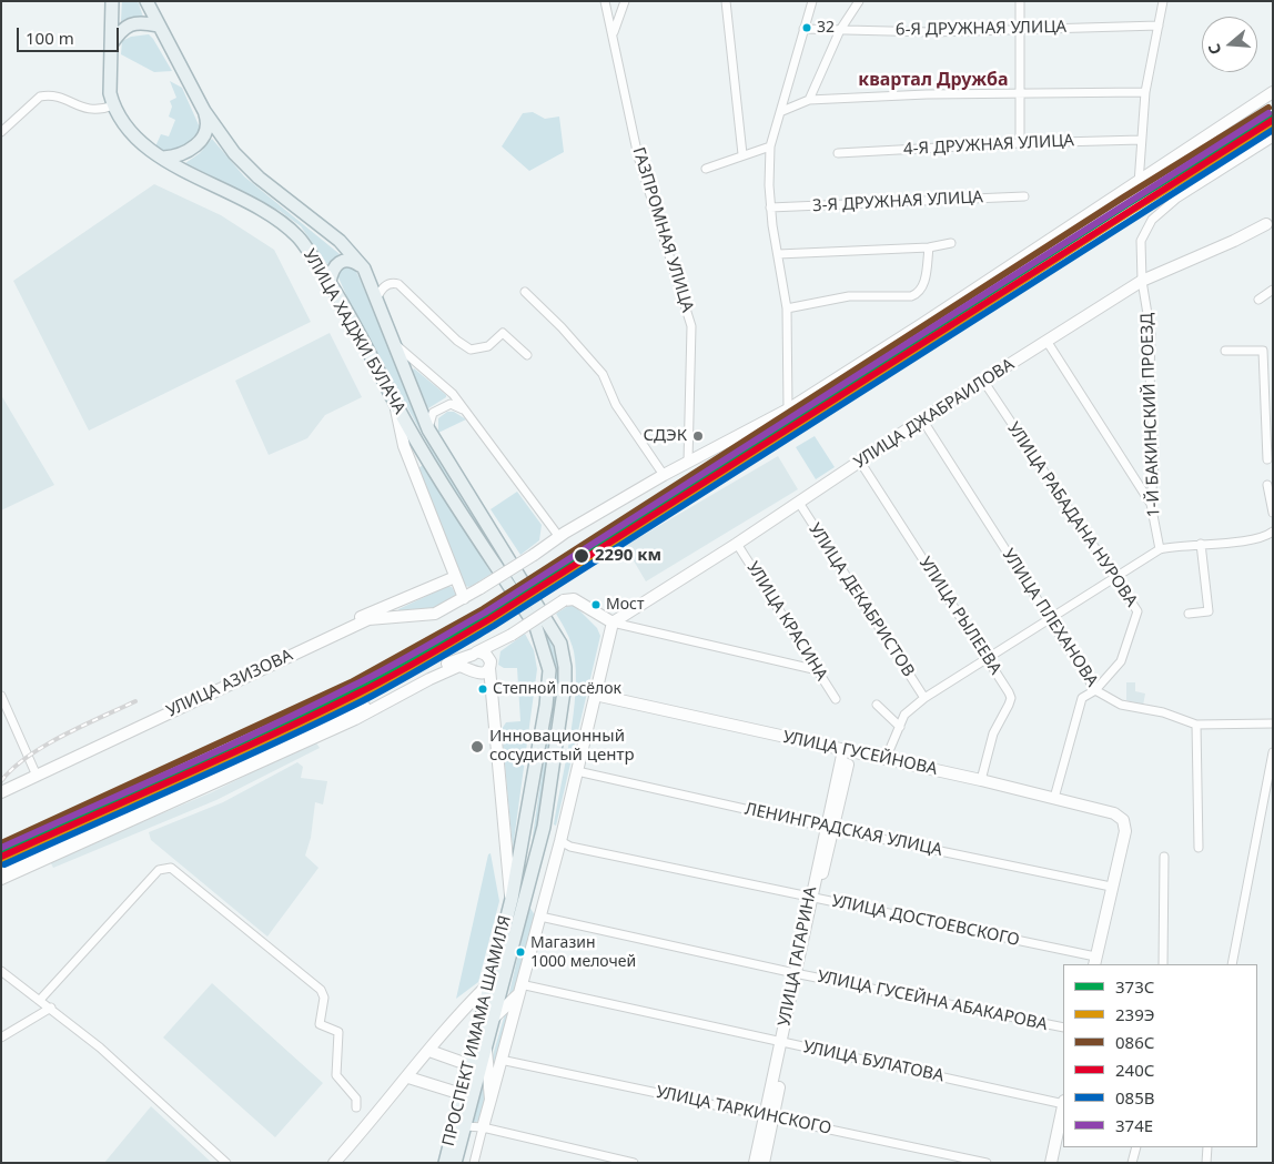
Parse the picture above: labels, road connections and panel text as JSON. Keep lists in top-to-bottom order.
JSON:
{
  "streets": {
    "main road": [
      "УЛИЦА ХАДЖИ БУЛАЧА",
      "УЛИЦА ДЖАБРАИЛОВА",
      "УЛИЦА АЗИЗОВА",
      "УЛИЦА ГУСЕЙНОВА",
      "УЛИЦА ГАГАРИНА",
      "ПРОСПЕКТ ИМАМА ШАМИЛЯ"
    ],
    "street": [
      "6-Я ДРУЖНАЯ УЛИЦА",
      "4-Я ДРУЖНАЯ УЛИЦА",
      "3-Я ДРУЖНАЯ УЛИЦА",
      "ГАЗПРОМНАЯ УЛИЦА",
      "1-Й БАКИНСКИЙ ПРОЕЗД",
      "УЛИЦА РАБАДАНА НУРОВА",
      "УЛИЦА ДЕКАБРИСТОВ",
      "УЛИЦА РЫЛЕЕВА",
      "УЛИЦА ПЛЕХАНОВА",
      "УЛИЦА КРАСИНА",
      "ЛЕНИНГРАДСКАЯ УЛИЦА",
      "УЛИЦА ДОСТОЕВСКОГО",
      "УЛИЦА ГУСЕЙНА АБАКАРОВА",
      "УЛИЦА БУЛАТОВА",
      "УЛИЦА ТАРКИНСКОГО"
    ]
  },
  "crossings": [
    ["ГАЗПРОМНАЯ УЛИЦА", "УЛИЦА АЗИЗОВА"],
    ["УЛИЦА ХАДЖИ БУЛАЧА", "ПРОСПЕКТ ИМАМА ШАМИЛЯ"],
    ["УЛИЦА ДЖАБРАИЛОВА", "1-Й БАКИНСКИЙ ПРОЕЗД"],
    ["УЛИЦА ДЖАБРАИЛОВА", "УЛИЦА РАБАДАНА НУРОВА"],
    ["УЛИЦА ДЖАБРАИЛОВА", "УЛИЦА ДЕКАБРИСТОВ"],
    ["УЛИЦА ДЖАБРАИЛОВА", "УЛИЦА РЫЛЕЕВА"],
    ["УЛИЦА ДЖАБРАИЛОВА", "УЛИЦА ПЛЕХАНОВА"],
    ["УЛИЦА ДЖАБРАИЛОВА", "УЛИЦА КРАСИНА"],
    ["УЛИЦА ДЖАБРАИЛОВА", "ПРОСПЕКТ ИМАМА ШАМИЛЯ"],
    ["УЛИЦА РАБАДАНА НУРОВА", "УЛИЦА ПЛЕХАНОВА"],
    ["УЛИЦА РАБАДАНА НУРОВА", "УЛИЦА ГУСЕЙНОВА"],
    ["УЛИЦА РЫЛЕЕВА", "УЛИЦА ГУСЕЙНОВА"],
    ["УЛИЦА ГУСЕЙНОВА", "ЛЕНИНГРАДСКАЯ УЛИЦА"],
    ["УЛИЦА ГУСЕЙНОВА", "УЛИЦА ГАГАРИНА"],
    ["УЛИЦА ГУСЕЙНОВА", "ПРОСПЕКТ ИМАМА ШАМИЛЯ"],
    ["ЛЕНИНГРАДСКАЯ УЛИЦА", "УЛИЦА ГАГАРИНА"],
    ["ЛЕНИНГРАДСКАЯ УЛИЦА", "ПРОСПЕКТ ИМАМА ШАМИЛЯ"],
    ["УЛИЦА ДОСТОЕВСКОГО", "УЛИЦА ГАГАРИНА"],
    ["УЛИЦА ДОСТОЕВСКОГО", "ПРОСПЕКТ ИМАМА ШАМИЛЯ"],
    ["УЛИЦА ГАГАРИНА", "УЛИЦА ГУСЕЙНА АБАКАРОВА"],
    ["УЛИЦА ГАГАРИНА", "УЛИЦА БУЛАТОВА"],
    ["УЛИЦА ГАГАРИНА", "УЛИЦА ТАРКИНСКОГО"],
    ["УЛИЦА ГУСЕЙНА АБАКАРОВА", "ПРОСПЕКТ ИМАМА ШАМИЛЯ"],
    ["ПРОСПЕКТ ИМАМА ШАМИЛЯ", "УЛИЦА БУЛАТОВА"],
    ["ПРОСПЕКТ ИМАМА ШАМИЛЯ", "УЛИЦА ТАРКИНСКОГО"]
  ],
  "districts": ["квартал Дружба"],
  "places": [
    "32",
    "СДЭК",
    "2290 км",
    "Мост",
    "Степной посёлок",
    "Инновационный сосудистый центр",
    "Магазин 1000 мелочей"
  ],
  "lines": [
    "transit line 086С",
    "transit line 374Е",
    "transit line 373C",
    "transit line 240С",
    "transit line 239Э",
    "transit line 085В"
  ],
  "legend": [
    "373C",
    "239Э",
    "086С",
    "240С",
    "085В",
    "374Е"
  ],
  "scale_bar": "100 m",
  "north": "left"
}
